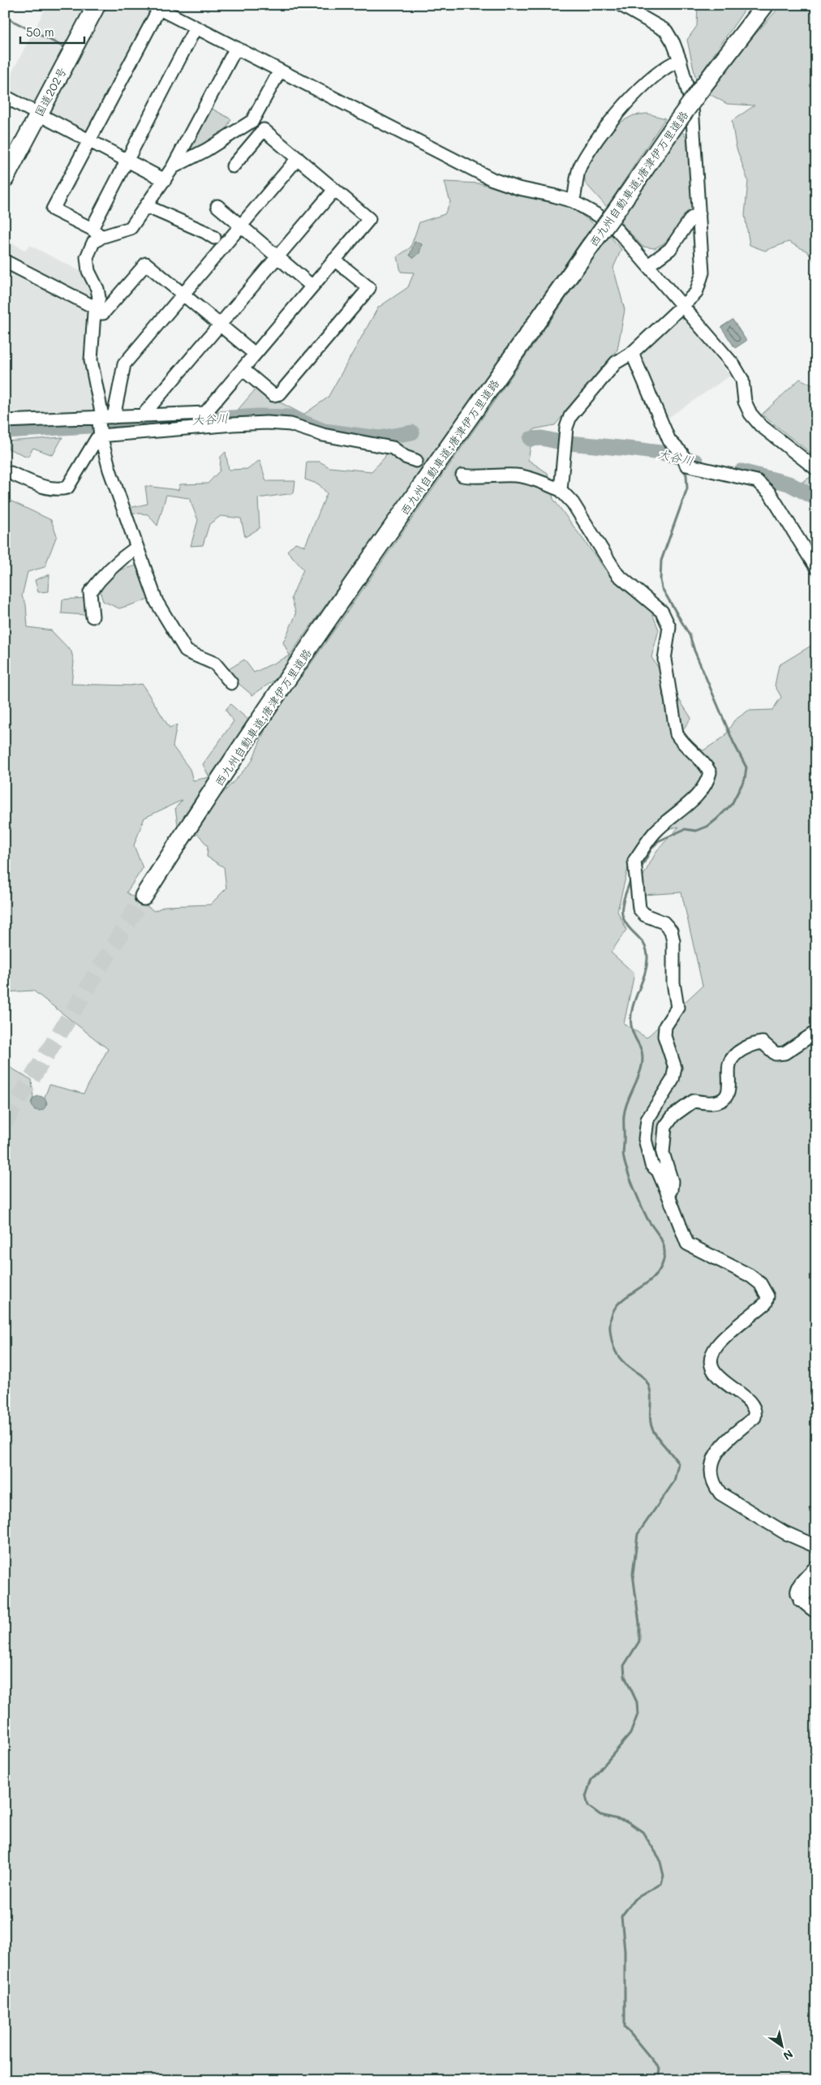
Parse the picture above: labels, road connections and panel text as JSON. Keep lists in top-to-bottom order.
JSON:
{
  "streets": {
    "highway": ["国道202号", "西九州自動車道;唐津伊万里道路"]
  },
  "water": ["大谷川"],
  "scale_bar": "50 m",
  "north": "bottom right"
}
